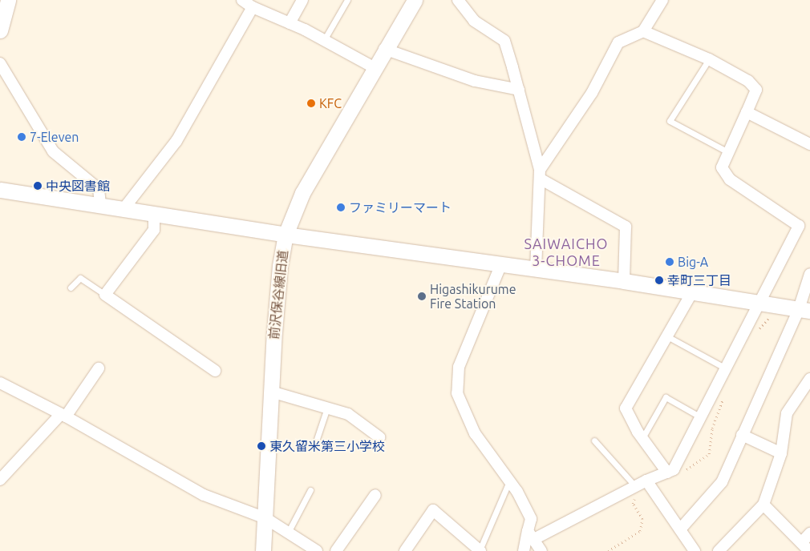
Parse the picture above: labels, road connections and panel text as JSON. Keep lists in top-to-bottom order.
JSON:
{
  "streets": {
    "street": ["前沢保谷線旧道"]
  },
  "districts": ["SAIWAICHO 3-CHOME"],
  "places": [
    "KFC",
    "7-Eleven",
    "中央図書館",
    "ファミリーマート",
    "Big-A",
    "幸町三丁目",
    "Higashikurume Fire Station",
    "東久留米第三小学校"
  ]
}
